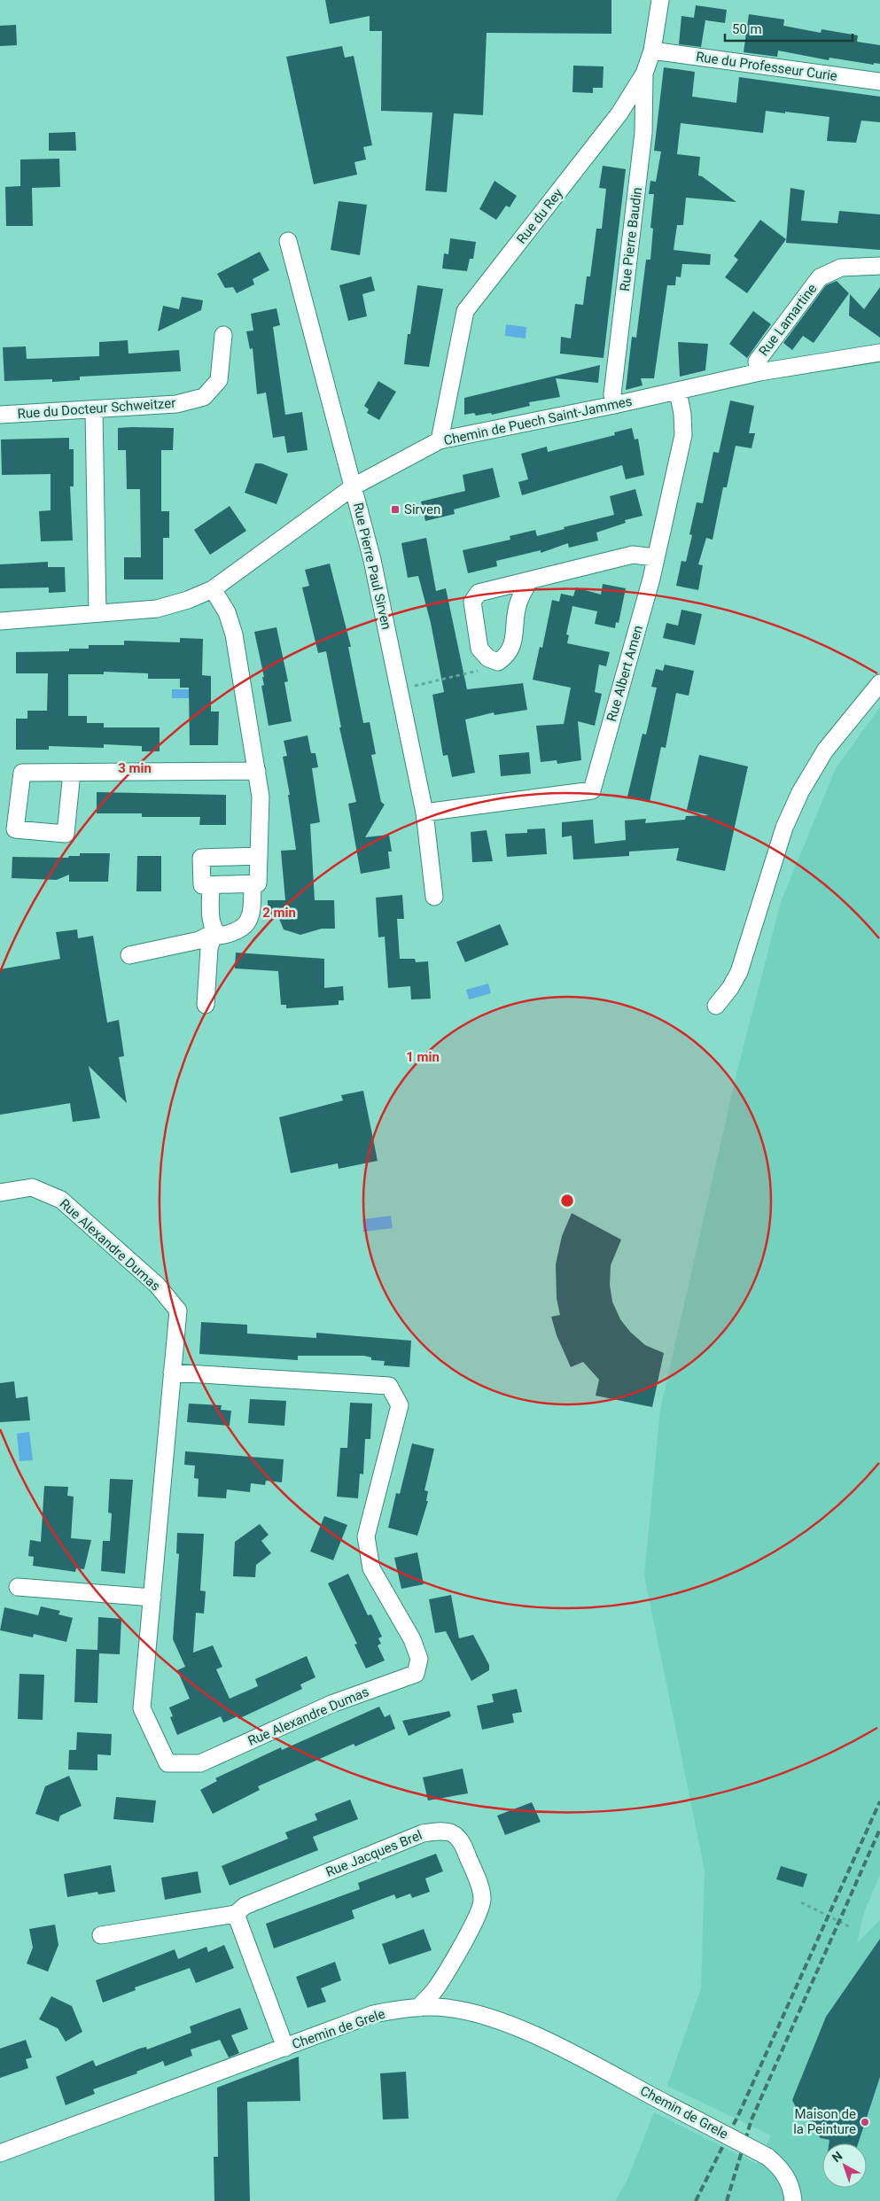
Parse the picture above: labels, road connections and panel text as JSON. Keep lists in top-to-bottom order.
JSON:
{
  "streets": {
    "street": [
      "Rue du Professeur Curie",
      "Rue du Rey",
      "Rue Pierre Baudin",
      "Rue Lamartine",
      "Rue du Docteur Schweitzer",
      "Chemin de Puech Saint-Jammes",
      "Rue Pierre Paul Sirven",
      "Rue Albert Amen",
      "Rue Alexandre Dumas",
      "Rue Jacques Brel",
      "Chemin de Grele"
    ]
  },
  "crossings": [
    ["Rue du Professeur Curie", "Rue du Rey"],
    ["Rue du Rey", "Rue Pierre Baudin"],
    ["Rue du Rey", "Chemin de Puech Saint-Jammes"],
    ["Rue Pierre Baudin", "Chemin de Puech Saint-Jammes"],
    ["Rue Lamartine", "Chemin de Puech Saint-Jammes"],
    ["Chemin de Puech Saint-Jammes", "Rue Pierre Paul Sirven"],
    ["Chemin de Puech Saint-Jammes", "Rue Albert Amen"],
    ["Rue Pierre Paul Sirven", "Rue Albert Amen"],
    ["Rue Jacques Brel", "Chemin de Grele"]
  ],
  "places": {
    "transit": ["Sirven"],
    "other": ["Maison de la Peinture"]
  },
  "scale_bar": "50 m",
  "north": "top left",
  "rings": ["3 min", "2 min", "1 min"]
}
